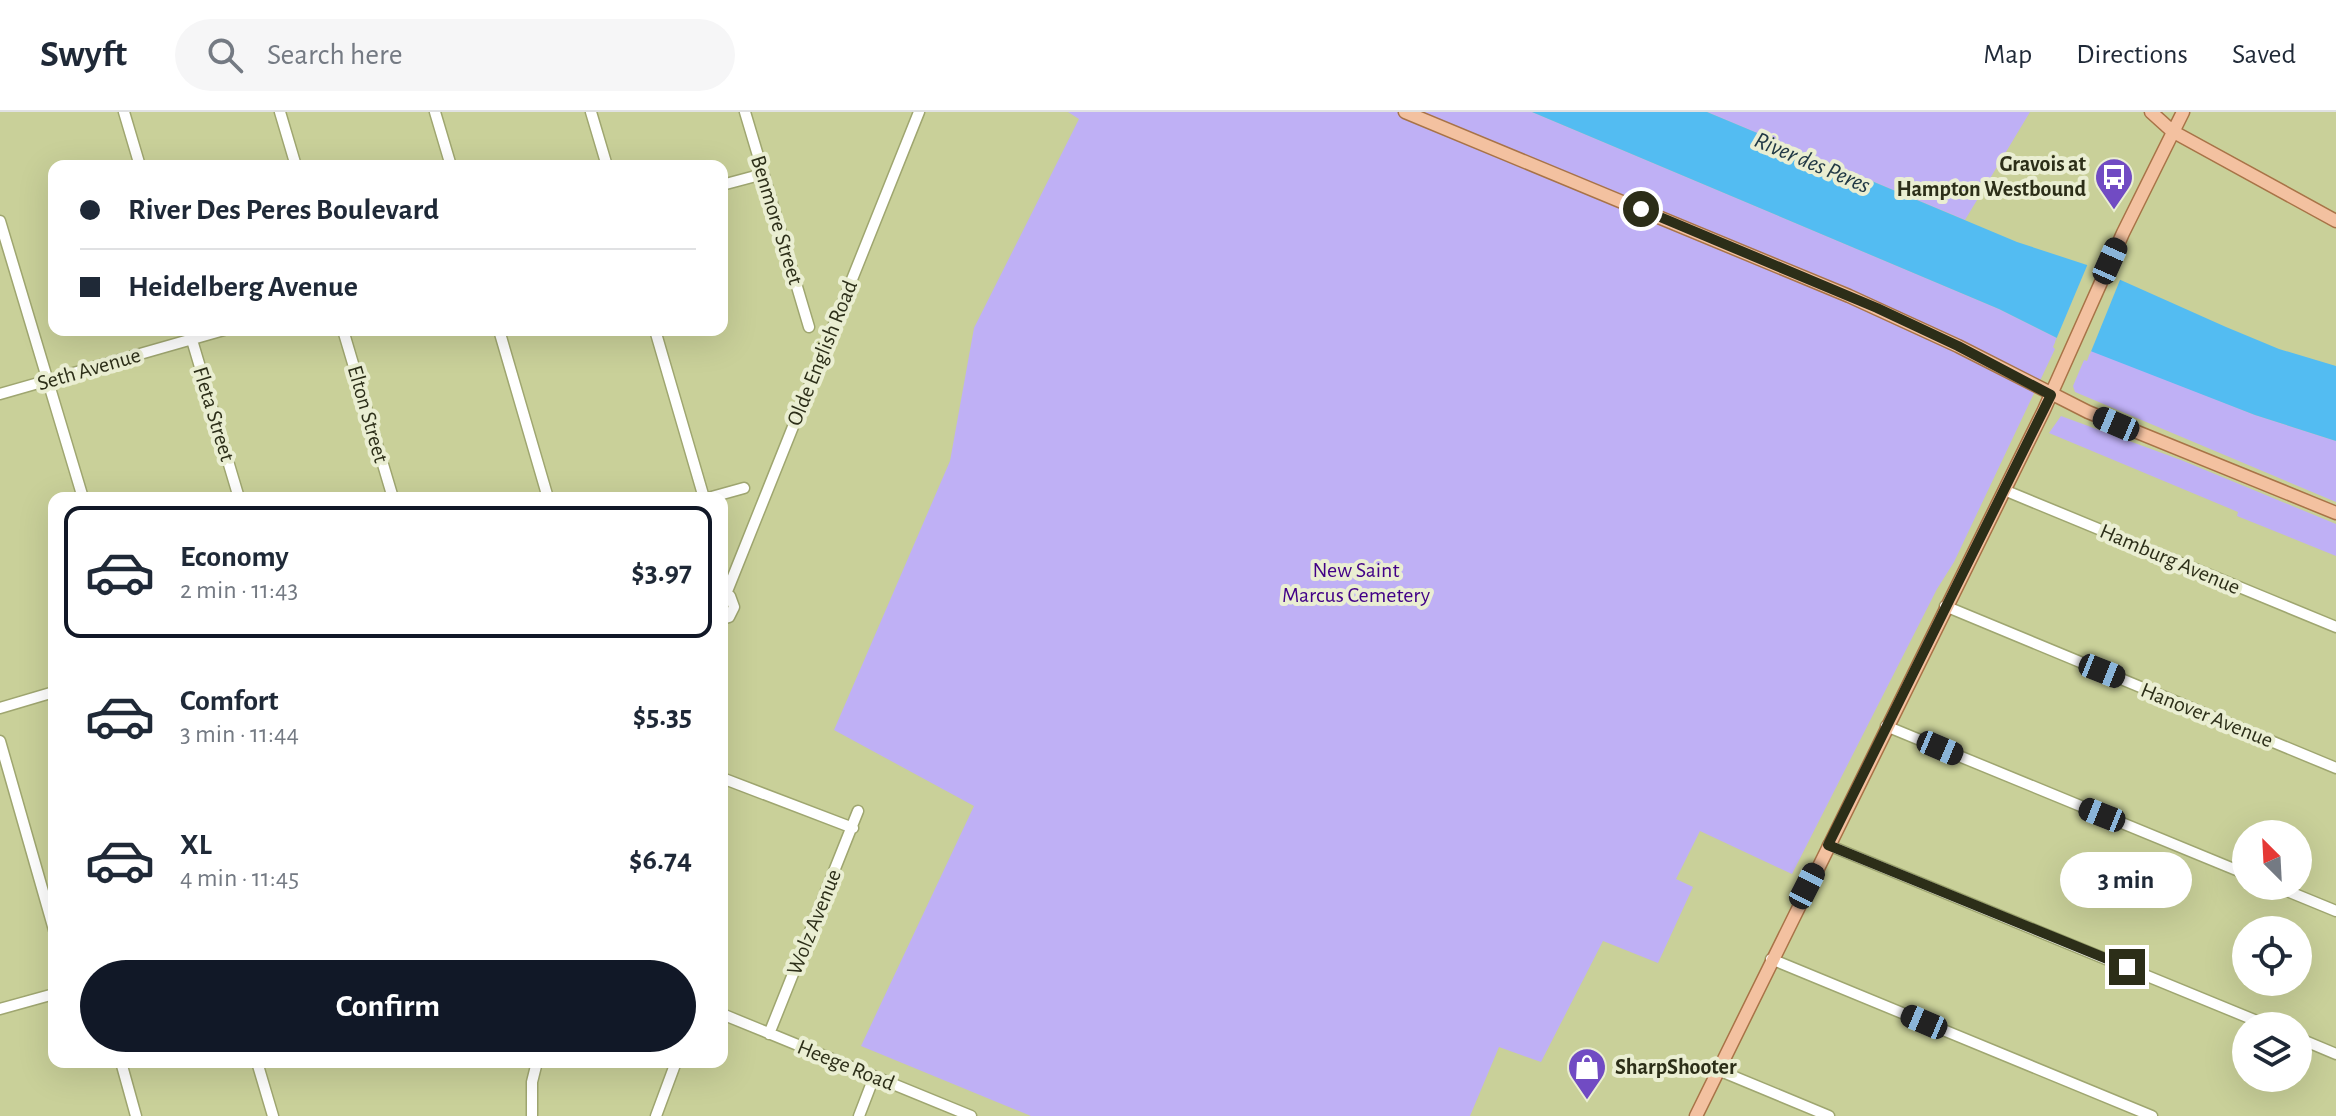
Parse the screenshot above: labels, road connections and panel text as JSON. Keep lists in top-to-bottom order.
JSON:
{
  "streets": {
    "street": [
      "Benmore Street",
      "Olde English Road",
      "Seth Avenue",
      "Fleta Street",
      "Elton Street",
      "Hamburg Avenue",
      "Hanover Avenue",
      "Wolz Avenue",
      "Heege Road"
    ]
  },
  "crossings": [
    ["Wolz Avenue", "Heege Road"]
  ],
  "water": ["River des Peres"],
  "parks": ["New Saint Marcus Cemetery"],
  "places": {
    "bus stop": ["Gravois at Hampton Westbound"],
    "shop": ["SharpShooter"]
  },
  "north": "top left",
  "page": {
    "header": "Swyft",
    "search": "Search here",
    "nav": ["Map", "Directions", "Saved"],
    "banner": ["River Des Peres Boulevard", "Heidelberg Avenue"],
    "list": [
      {
        "name": "Economy",
        "note": "2 min · 11:43",
        "value": "$3.97"
      },
      {
        "name": "Comfort",
        "note": "3 min · 11:44",
        "value": "$5.35"
      },
      {
        "name": "XL",
        "note": "4 min · 11:45",
        "value": "$6.74"
      }
    ],
    "bubble": "3 min",
    "buttons": "Confirm"
  }
}
